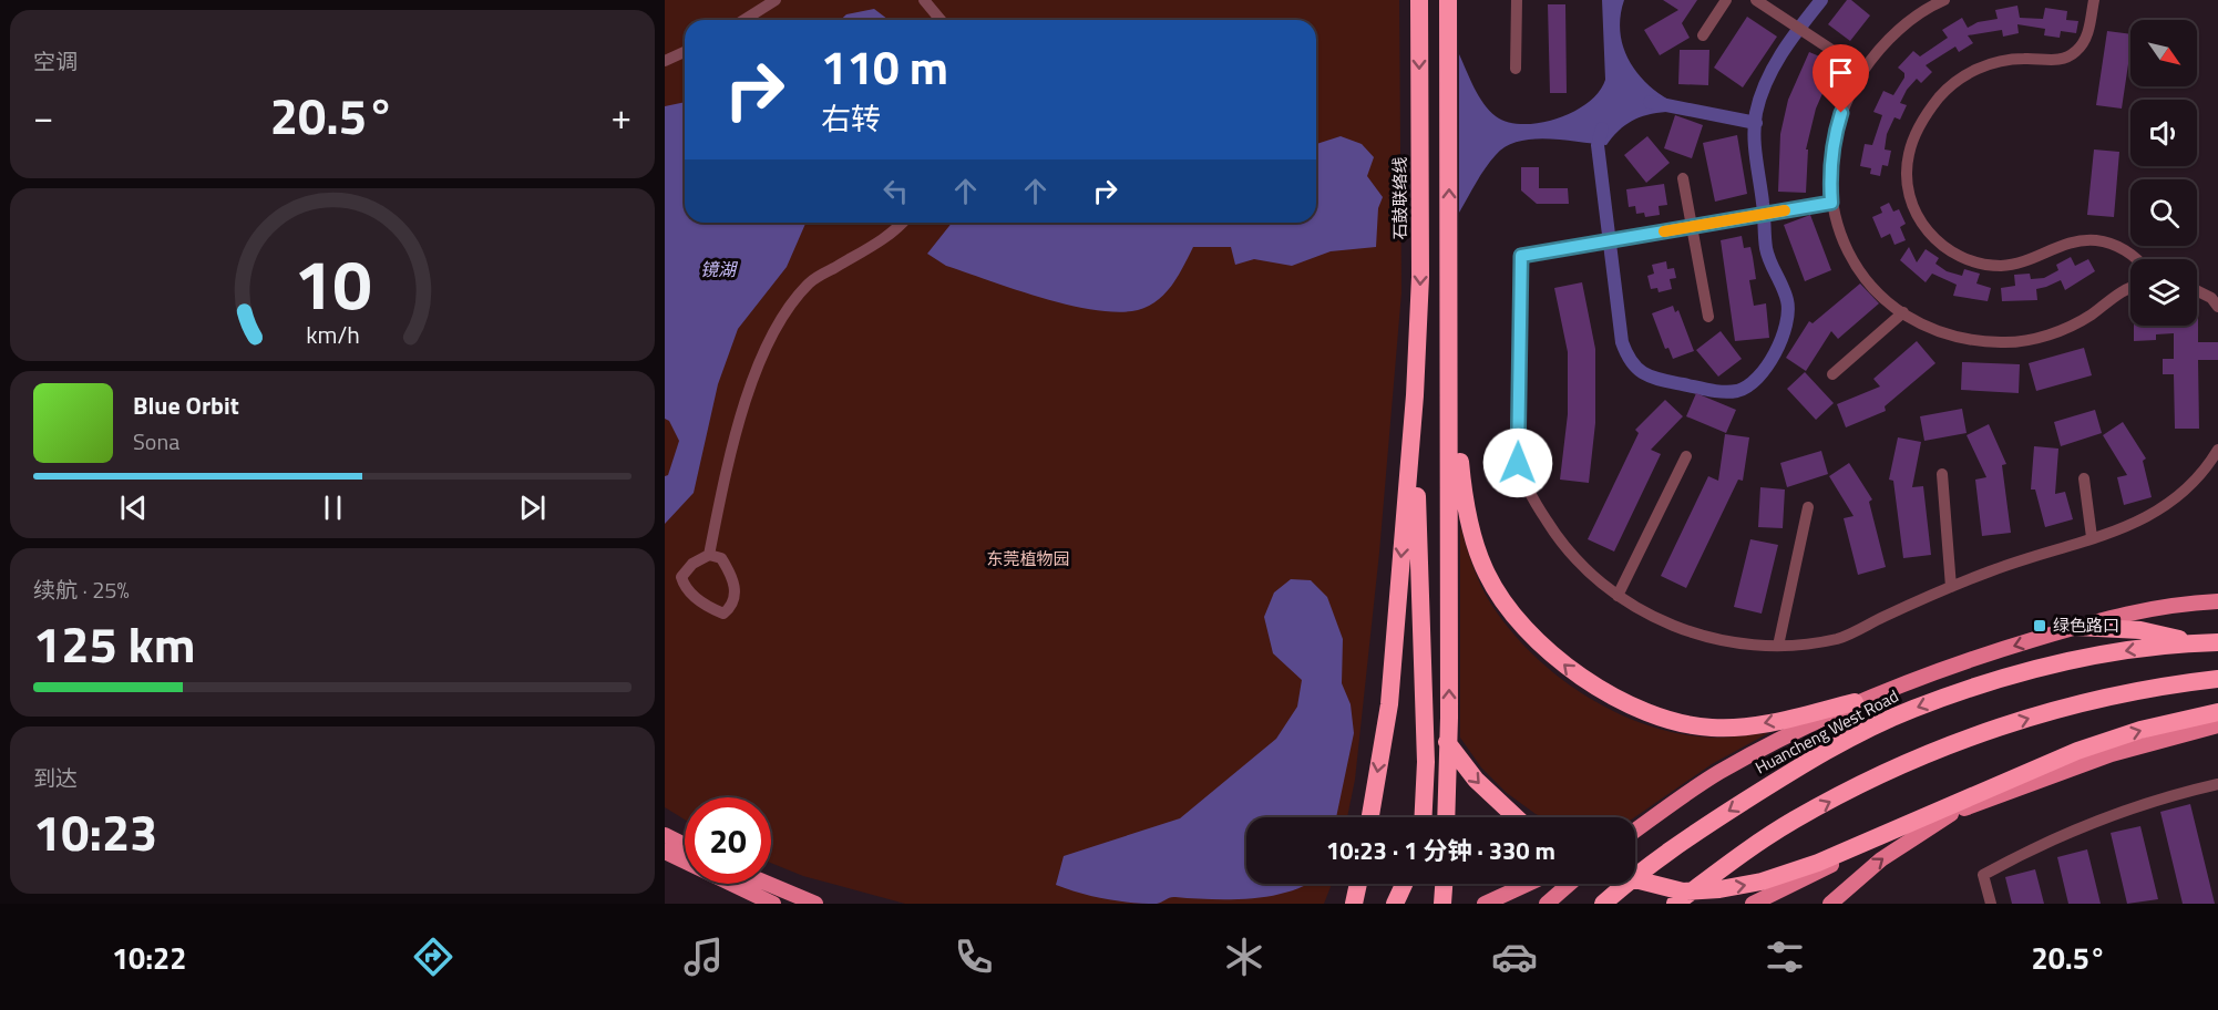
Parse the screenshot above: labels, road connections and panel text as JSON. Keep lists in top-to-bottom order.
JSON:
{
  "streets": {
    "highway": ["石鼓联络线", "Huancheng West Road"]
  },
  "water": ["镜湖"],
  "parks": ["东莞植物园"],
  "places": {
    "transit": ["绿色路口"]
  },
  "north": "bottom right",
  "page": {
    "tile": [
      "空调",
      ["续航 · 25%", "125 km"],
      ["到达", "10:23"]
    ],
    "turn": ["110 m", "右转"],
    "heat": ["−", "20.5°", "+"],
    "song": ["Blue Orbit", "Sona"],
    "limit": "20",
    "trip": "10:23 · 1 分钟 · 330 m",
    "tabs": ["10:22", "20.5°"],
    "gauge": ["10", "km/h"]
  }
}
